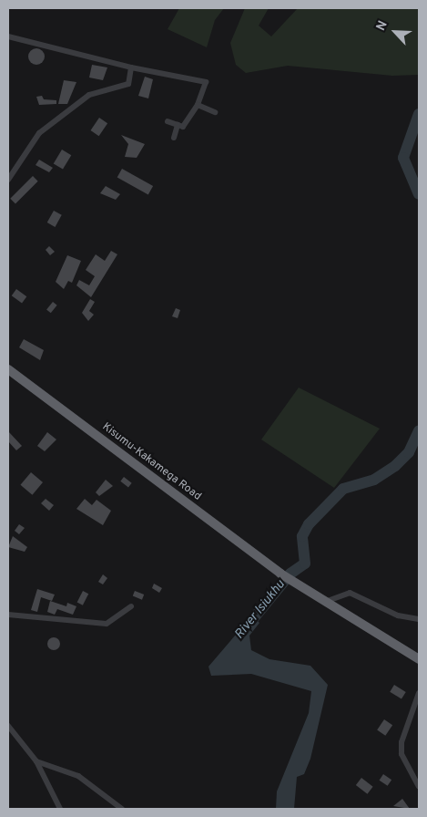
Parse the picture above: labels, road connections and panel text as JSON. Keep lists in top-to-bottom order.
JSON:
{
  "streets": {
    "highway": ["Kisumu-Kakamega Road"]
  },
  "water": ["River Isiukhu"],
  "north": "top left"
}
